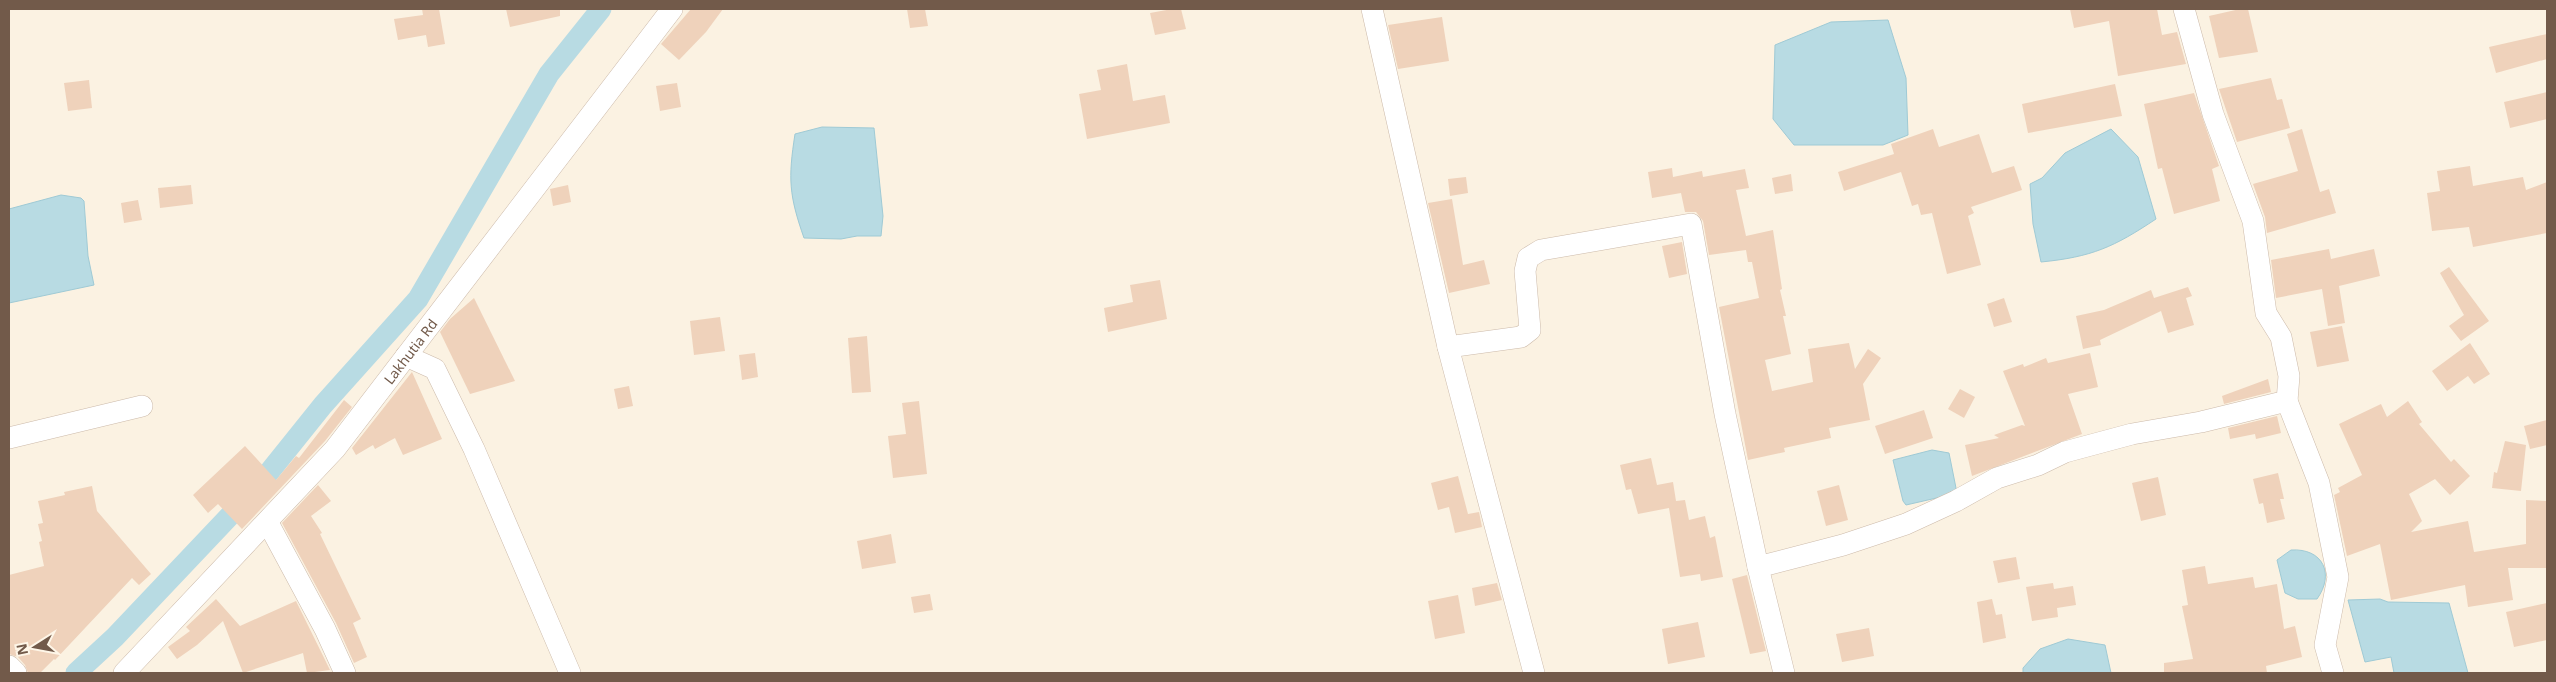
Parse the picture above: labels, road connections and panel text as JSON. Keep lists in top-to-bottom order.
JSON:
{
  "streets": {
    "street": ["Lakhutia Rd"]
  },
  "north": "left"
}
